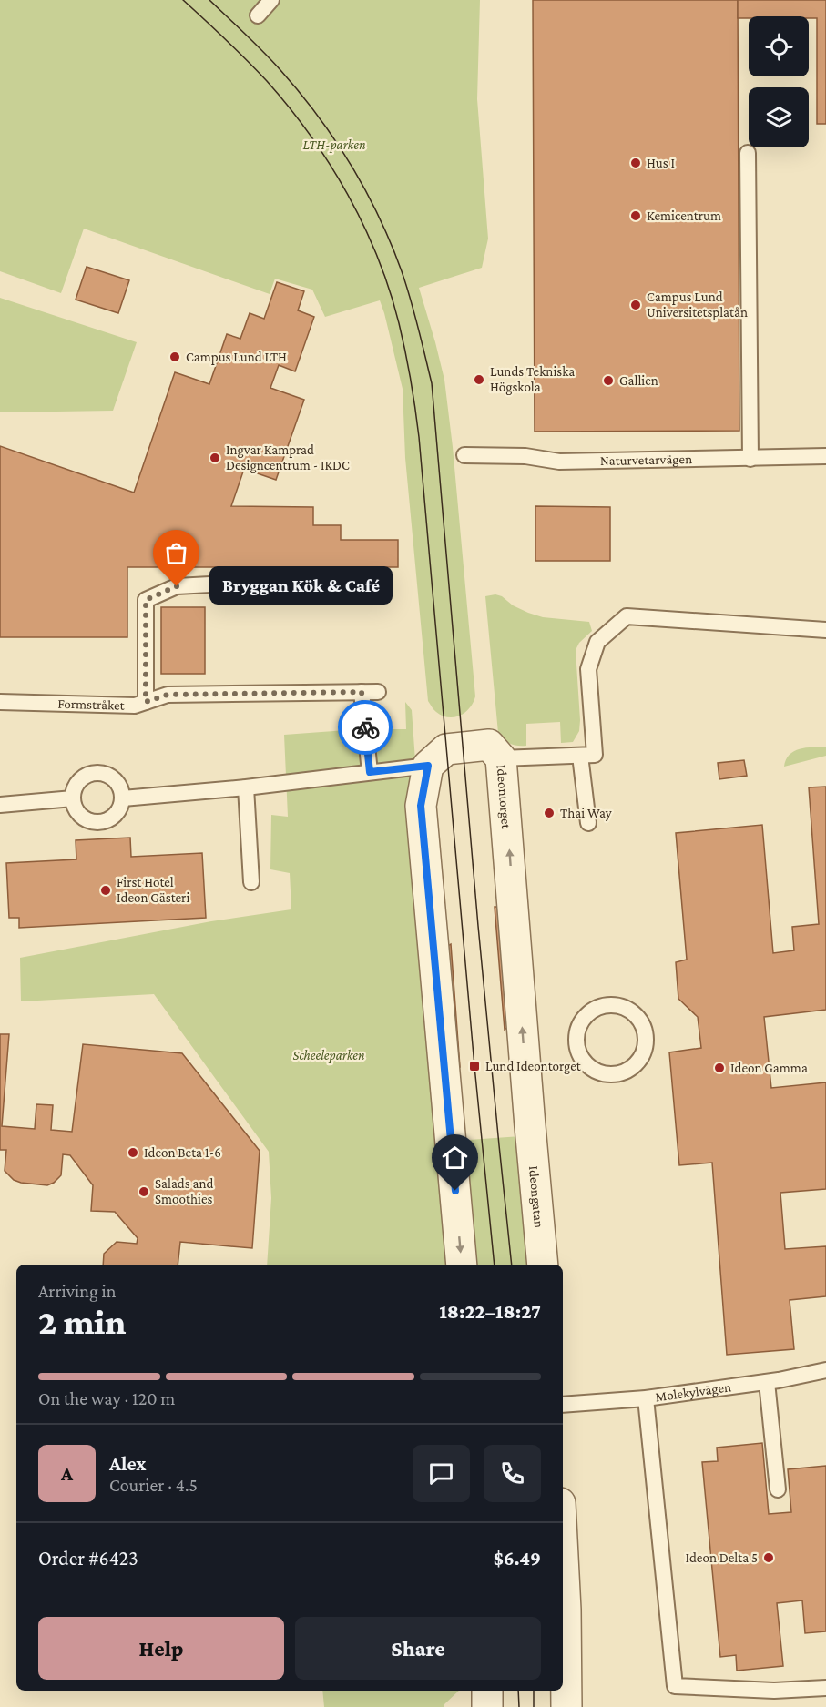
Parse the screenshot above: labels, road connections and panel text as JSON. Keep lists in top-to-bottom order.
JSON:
{
  "streets": {
    "street": ["Ideontorget", "Ideongatan"],
    "lane": ["Naturvetarvägen", "Formstråket", "Molekylvägen"]
  },
  "crossings": [
    ["Ideontorget", "Ideongatan"]
  ],
  "parks": ["LTH-parken", "Scheeleparken"],
  "places": {
    "other": [
      "Hus I",
      "Kemicentrum",
      "Campus Lund Universitetsplatån",
      "Campus Lund LTH",
      "Lunds Tekniska Högskola",
      "Gallien",
      "Ingvar Kamprad Designcentrum - IKDC",
      "Bryggan Kök & Café",
      "Thai Way",
      "First Hotel Ideon Gästeri",
      "Ideon Gamma",
      "Ideon Beta 1-6",
      "Salads and Smoothies",
      "Ideon Delta 5"
    ],
    "transit": ["Lund Ideontorget"]
  },
  "page": {
    "bubble": "Bryggan Kök & Café",
    "heading": ["2 min", "Arriving in", "18:22–18:27"],
    "panel": [
      "Alex",
      "Courier · 4.5",
      "Order #6423",
      "$6.49"
    ],
    "bar": "On the way · 120 m",
    "round": "A",
    "buttons": ["Help", "Share"]
  }
}
